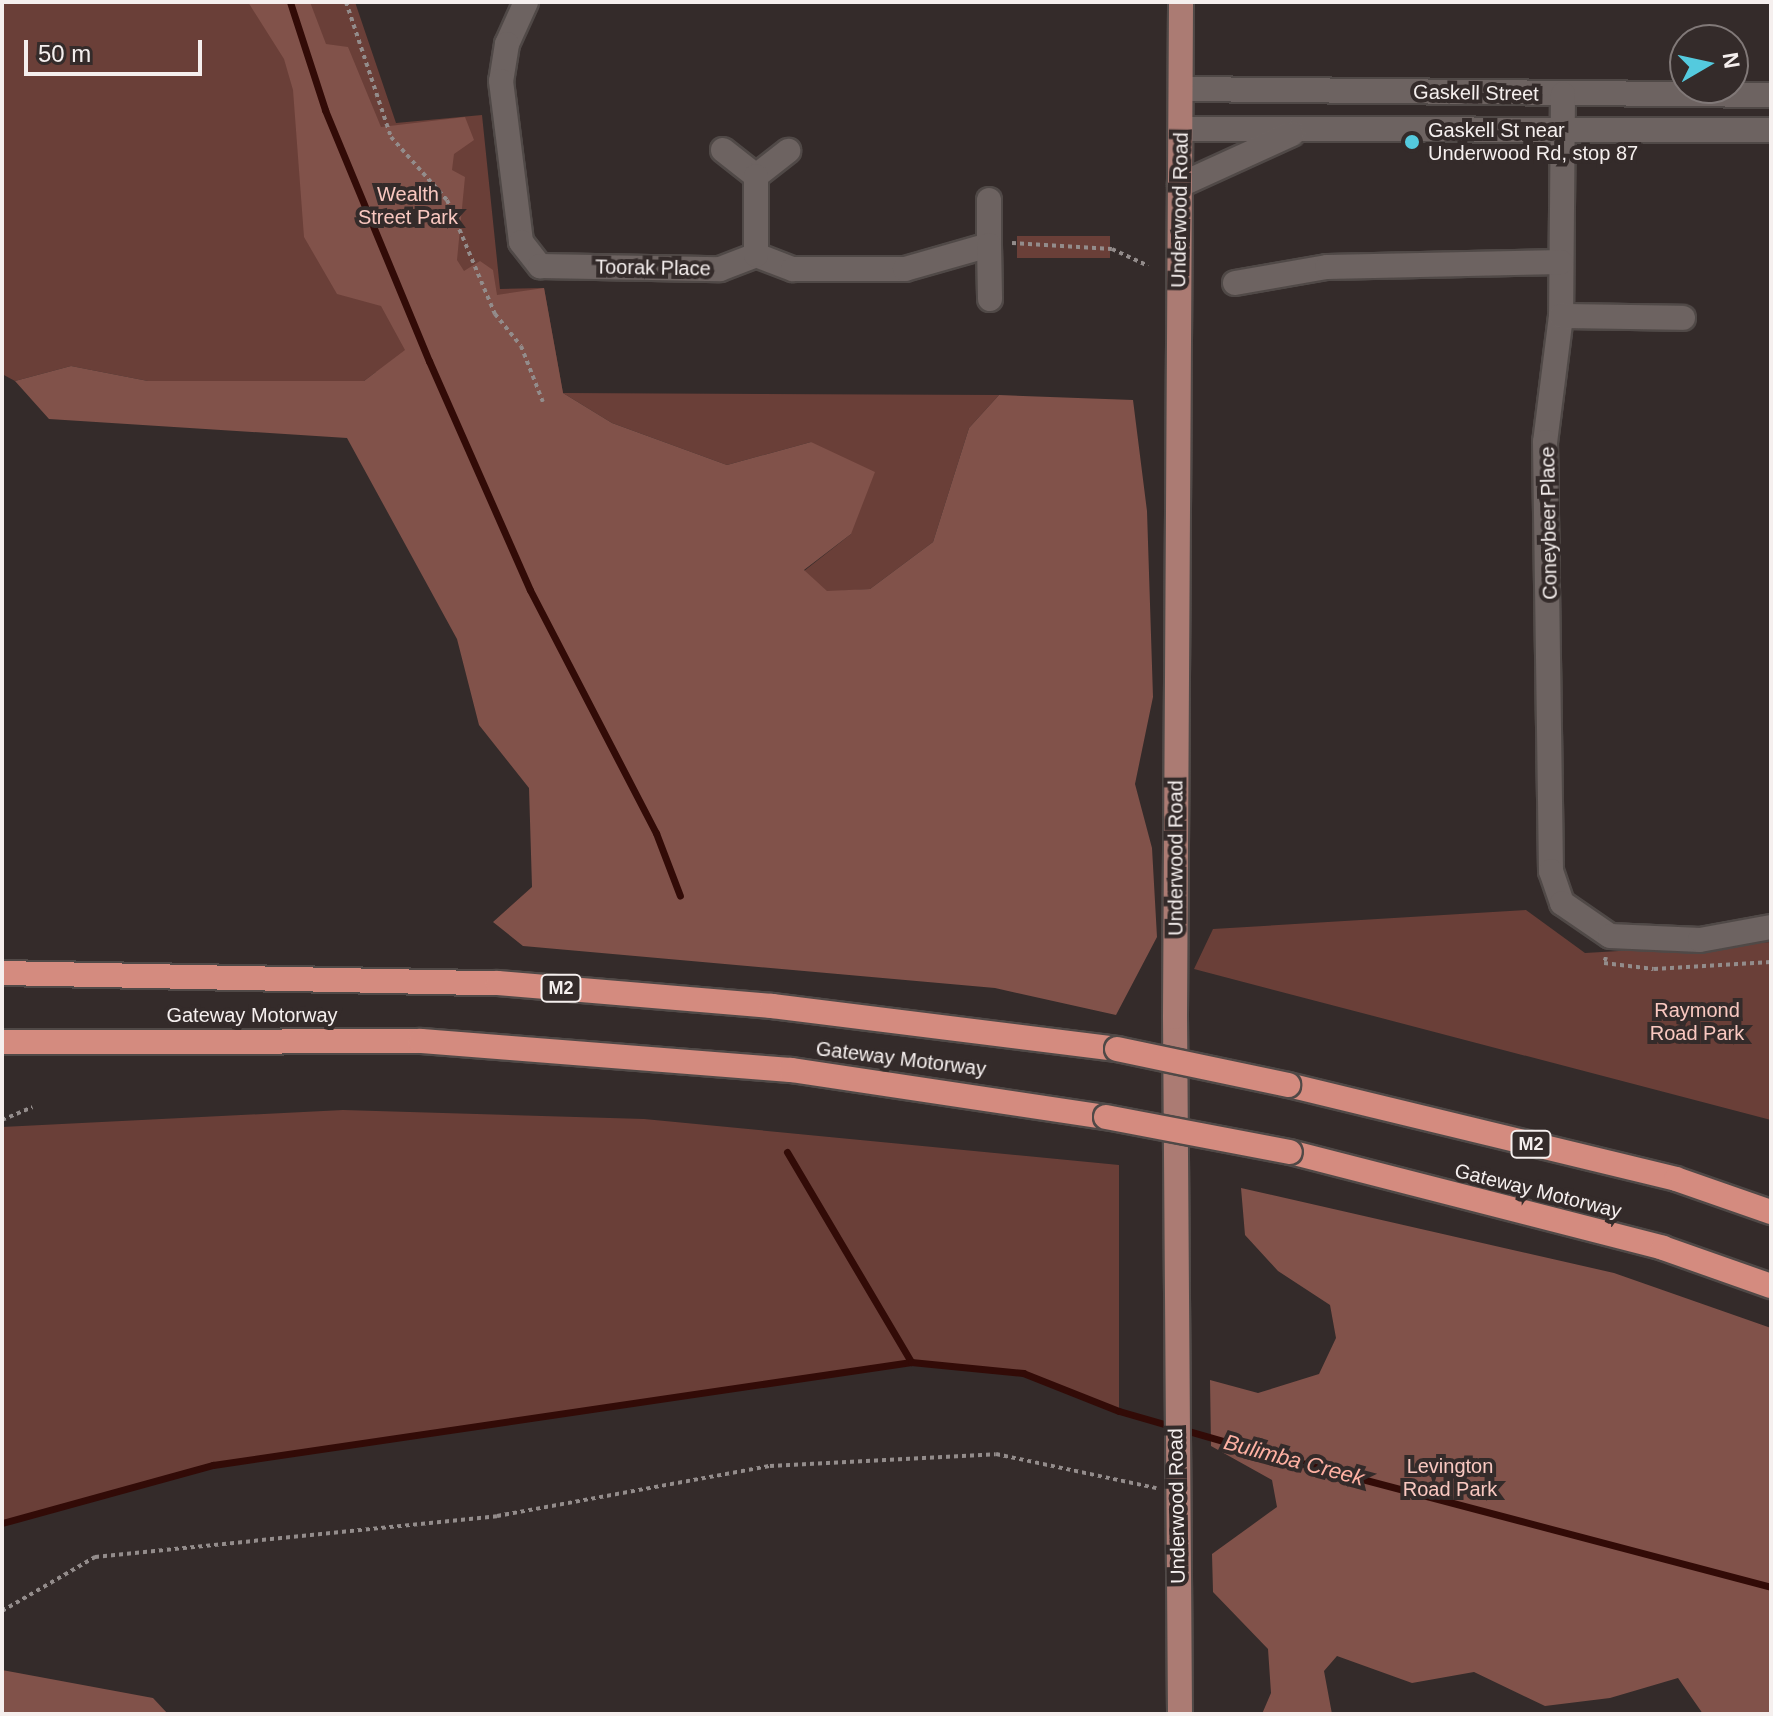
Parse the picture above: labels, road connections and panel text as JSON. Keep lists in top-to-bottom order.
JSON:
{
  "streets": {
    "highway": ["M2", "Gateway Motorway"],
    "main road": ["Underwood Road"],
    "street": ["Gaskell Street", "Toorak Place", "Coneybeer Place"]
  },
  "crossings": [
    ["Gaskell Street", "Underwood Road"],
    ["Gaskell Street", "Coneybeer Place"]
  ],
  "water": ["Bulimba Creek"],
  "parks": ["Wealth Street Park", "Raymond Road Park", "Levington Road Park"],
  "places": ["Gaskell St near Underwood Rd, stop 87"],
  "scale_bar": "50 m",
  "north": "right"
}
